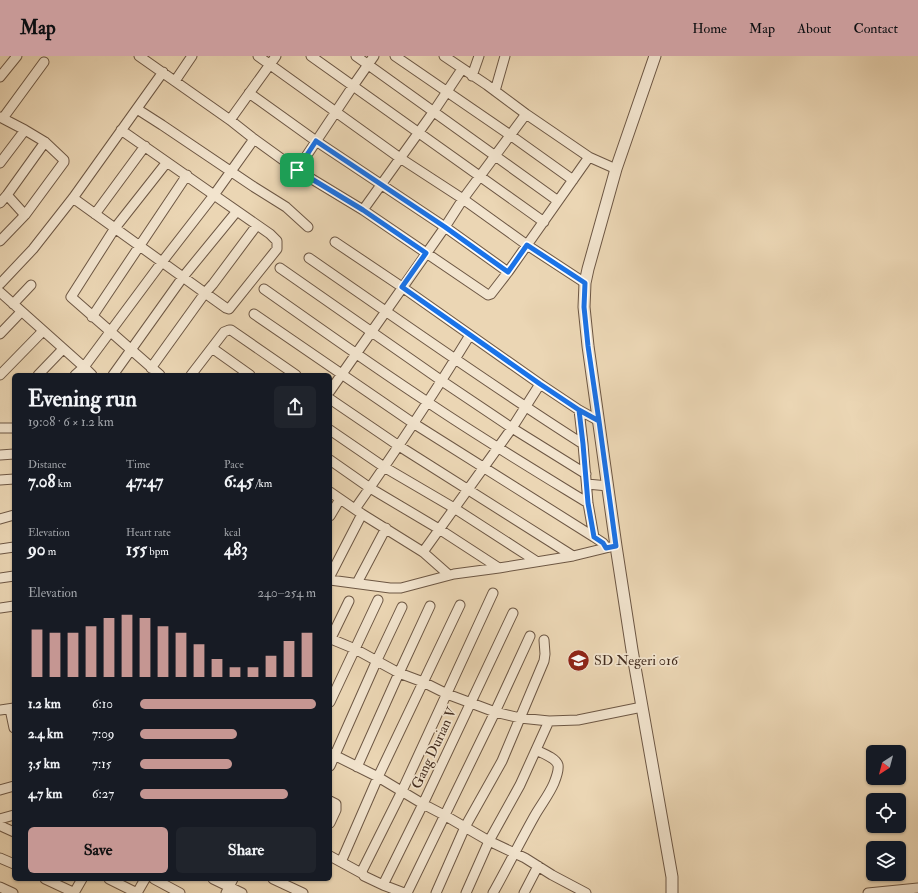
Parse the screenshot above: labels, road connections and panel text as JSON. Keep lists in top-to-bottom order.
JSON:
{
  "streets": {
    "street": ["Gang Durian V"]
  },
  "places": {
    "school or university": ["SD Negeri 016"]
  },
  "north": "bottom left",
  "page": {
    "header": "Map",
    "nav": [
      "Home",
      "Map",
      "About",
      "Contact"
    ],
    "heading": ["Evening run", "19:08 · 6 × 1.2 km"],
    "stats": [
      ["Distance", "7.08 km"],
      ["Time", "47:47"],
      ["Pace", "6:45 /km"],
      ["Elevation", "90 m"],
      ["Heart rate", "155 bpm"],
      ["kcal", "483"]
    ],
    "chart": ["Elevation", "240–254 m"],
    "list": [
      {
        "name": "1.2 km",
        "note": "6:10"
      },
      {
        "name": "2.4 km",
        "note": "7:09"
      },
      {
        "name": "3.5 km",
        "note": "7:15"
      },
      {
        "name": "4.7 km",
        "note": "6:27"
      }
    ],
    "buttons": ["Save", "Share"]
  }
}
